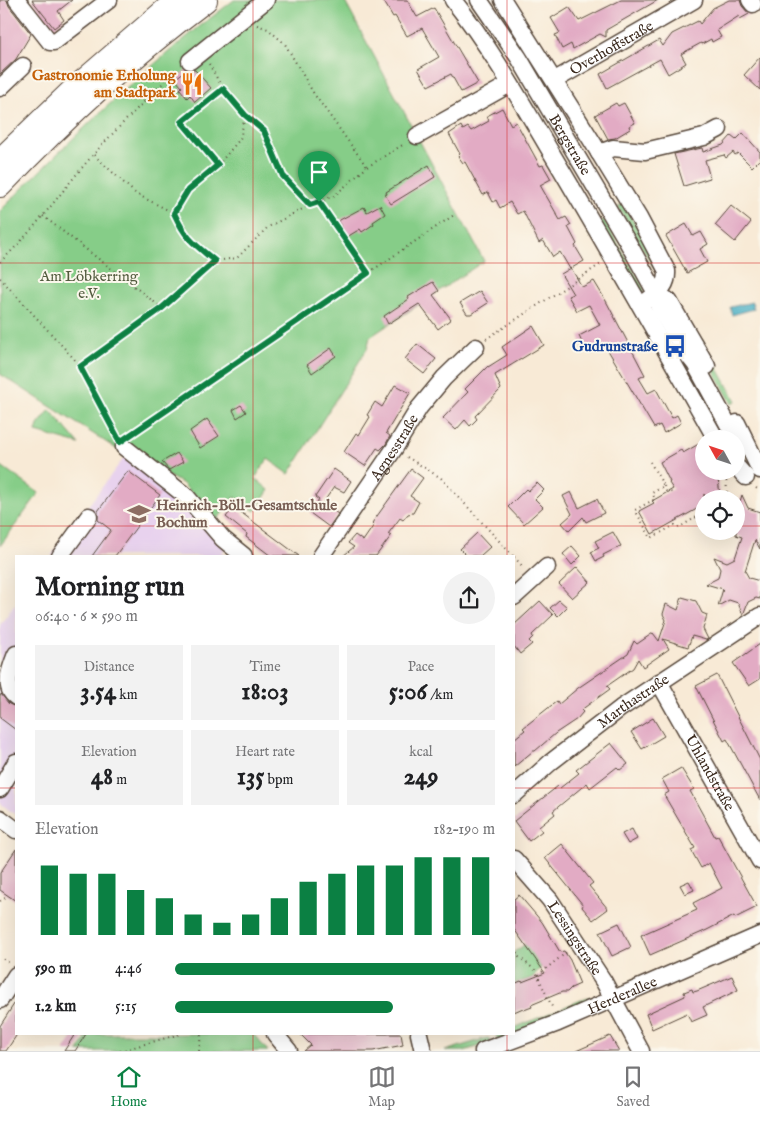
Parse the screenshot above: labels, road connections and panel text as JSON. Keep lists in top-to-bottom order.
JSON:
{
  "streets": {
    "street": [
      "Overhoffstraße",
      "Bergstraße",
      "Agnesstraße",
      "Marthastraße",
      "Uhlandstraße",
      "Lessingstraße",
      "Herderallee"
    ]
  },
  "crossings": [
    ["Overhoffstraße", "Bergstraße"],
    ["Marthastraße", "Uhlandstraße"],
    ["Lessingstraße", "Herderallee"]
  ],
  "parks": ["Am Löbkerring e.V."],
  "places": {
    "restaurant": ["Gastronomie Erholung am Stadtpark"],
    "bus stop": ["Gudrunstraße"],
    "school or university": ["Heinrich-Böll-Gesamtschule Bochum"]
  },
  "north": "top left",
  "page": {
    "heading": ["Morning run", "06:40 · 6 × 590 m"],
    "stats": [
      ["Distance", "3.54 km"],
      ["Time", "18:03"],
      ["Pace", "5:06 /km"],
      ["Elevation", "48 m"],
      ["Heart rate", "135 bpm"],
      ["kcal", "249"]
    ],
    "chart": ["Elevation", "182–190 m"],
    "list": [
      {
        "name": "590 m",
        "note": "4:46"
      },
      {
        "name": "1.2 km",
        "note": "5:15"
      }
    ],
    "tabs": ["Home", "Map", "Saved"]
  }
}
